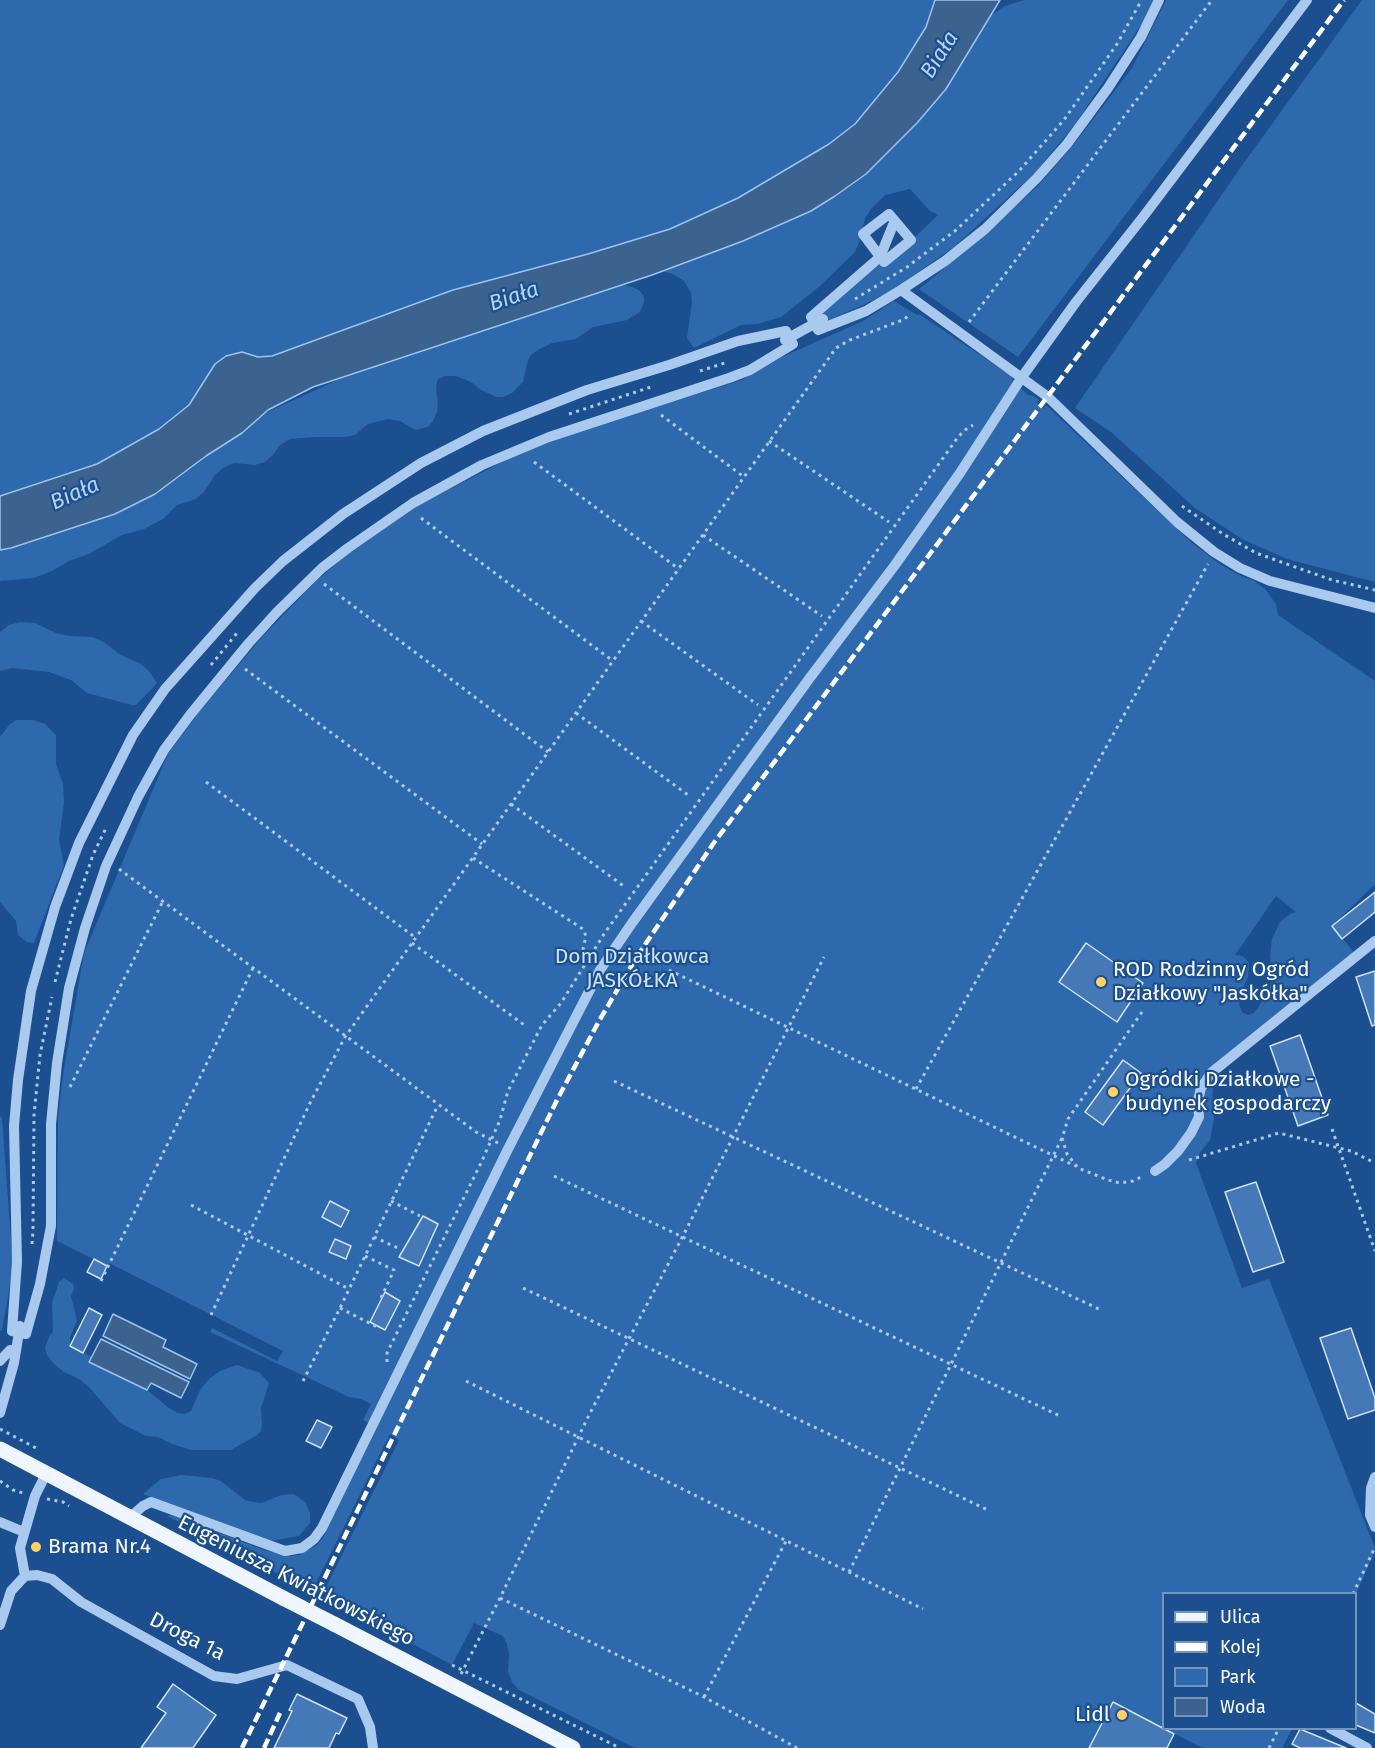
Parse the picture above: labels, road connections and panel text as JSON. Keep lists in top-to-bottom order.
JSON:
{
  "streets": {
    "main road": ["Eugeniusza Kwiatkowskiego"],
    "street": ["Droga 1a"]
  },
  "water": ["Biała"],
  "parks": ["Dom Działkowca JASKÓŁKA"],
  "places": [
    "ROD Rodzinny Ogród Działkowy \"Jaskółka\"",
    "Ogródki Działkowe - budynek gospodarczy",
    "Brama Nr.4",
    "Lidl"
  ],
  "legend": [
    "Ulica",
    "Kolej",
    "Park",
    "Woda"
  ]
}
